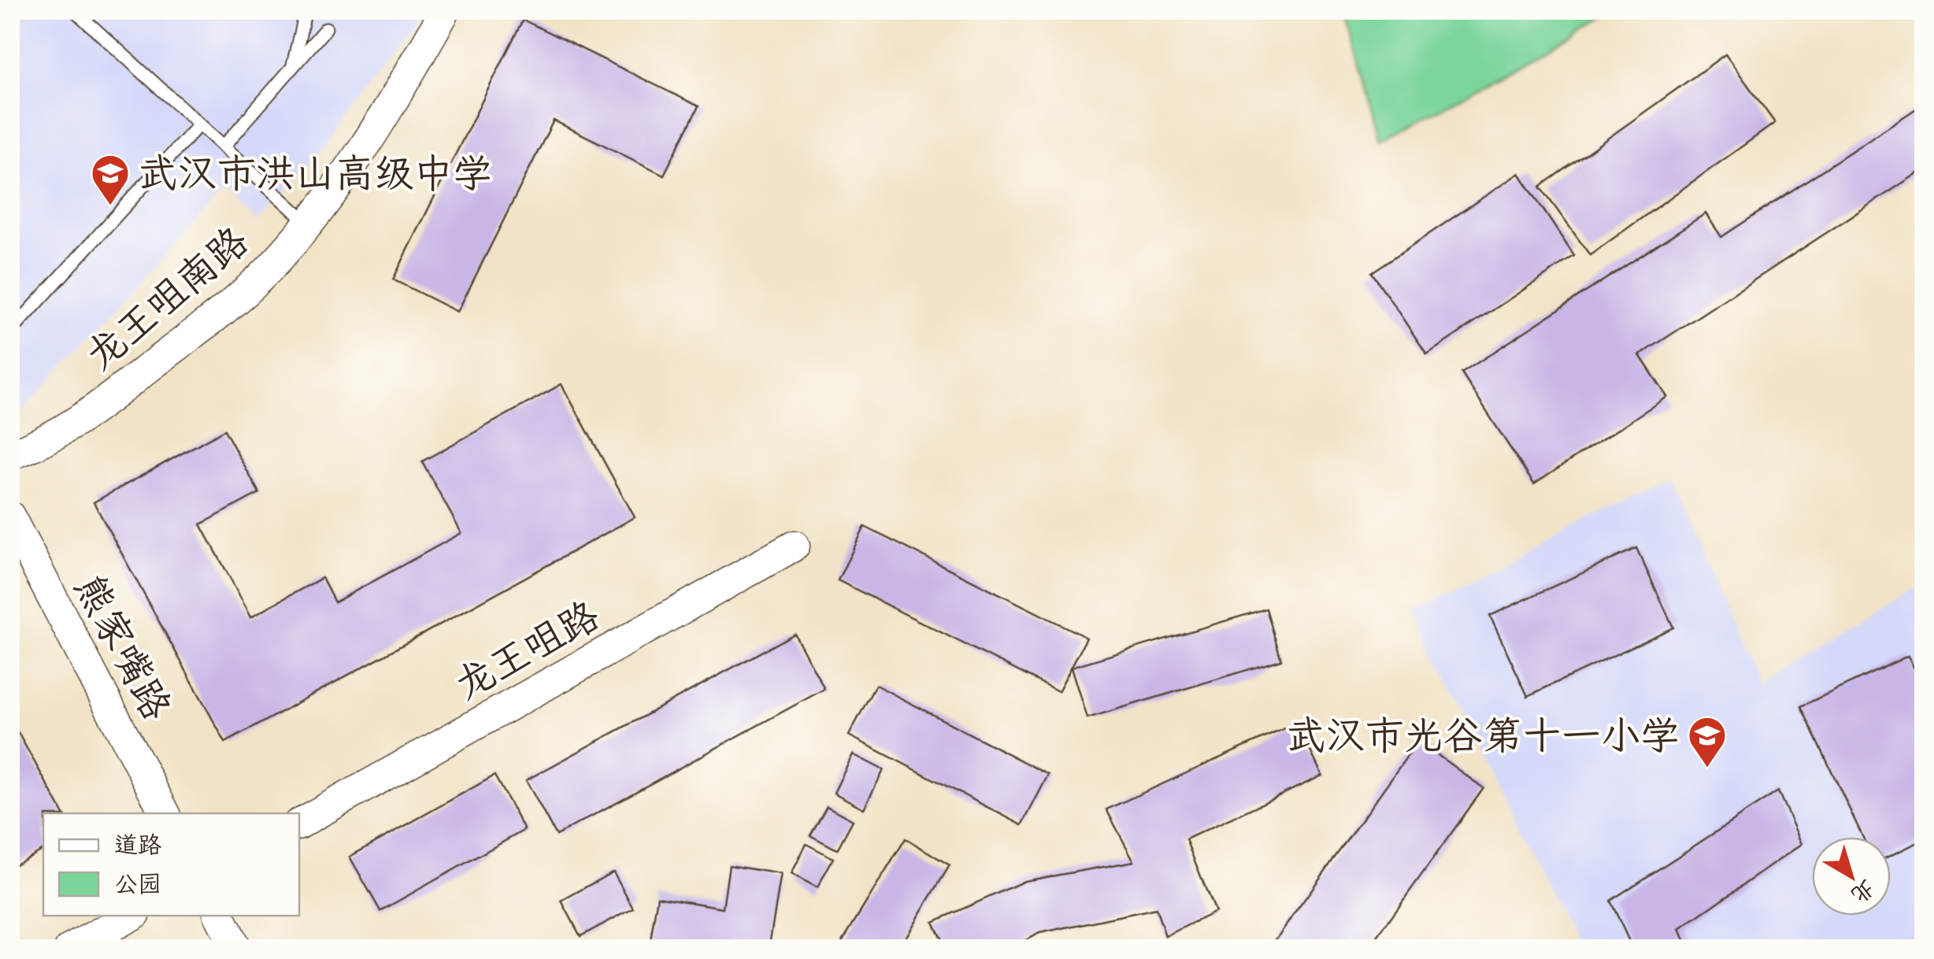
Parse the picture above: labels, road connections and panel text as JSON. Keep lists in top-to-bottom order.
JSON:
{
  "streets": {
    "street": ["龙王咀南路", "熊家嘴路", "龙王咀路"]
  },
  "places": {
    "school or university": ["武汉市洪山高级中学", "武汉市光谷第十一小学"]
  },
  "legend": ["道路", "公园"],
  "north": "bottom right"
}
